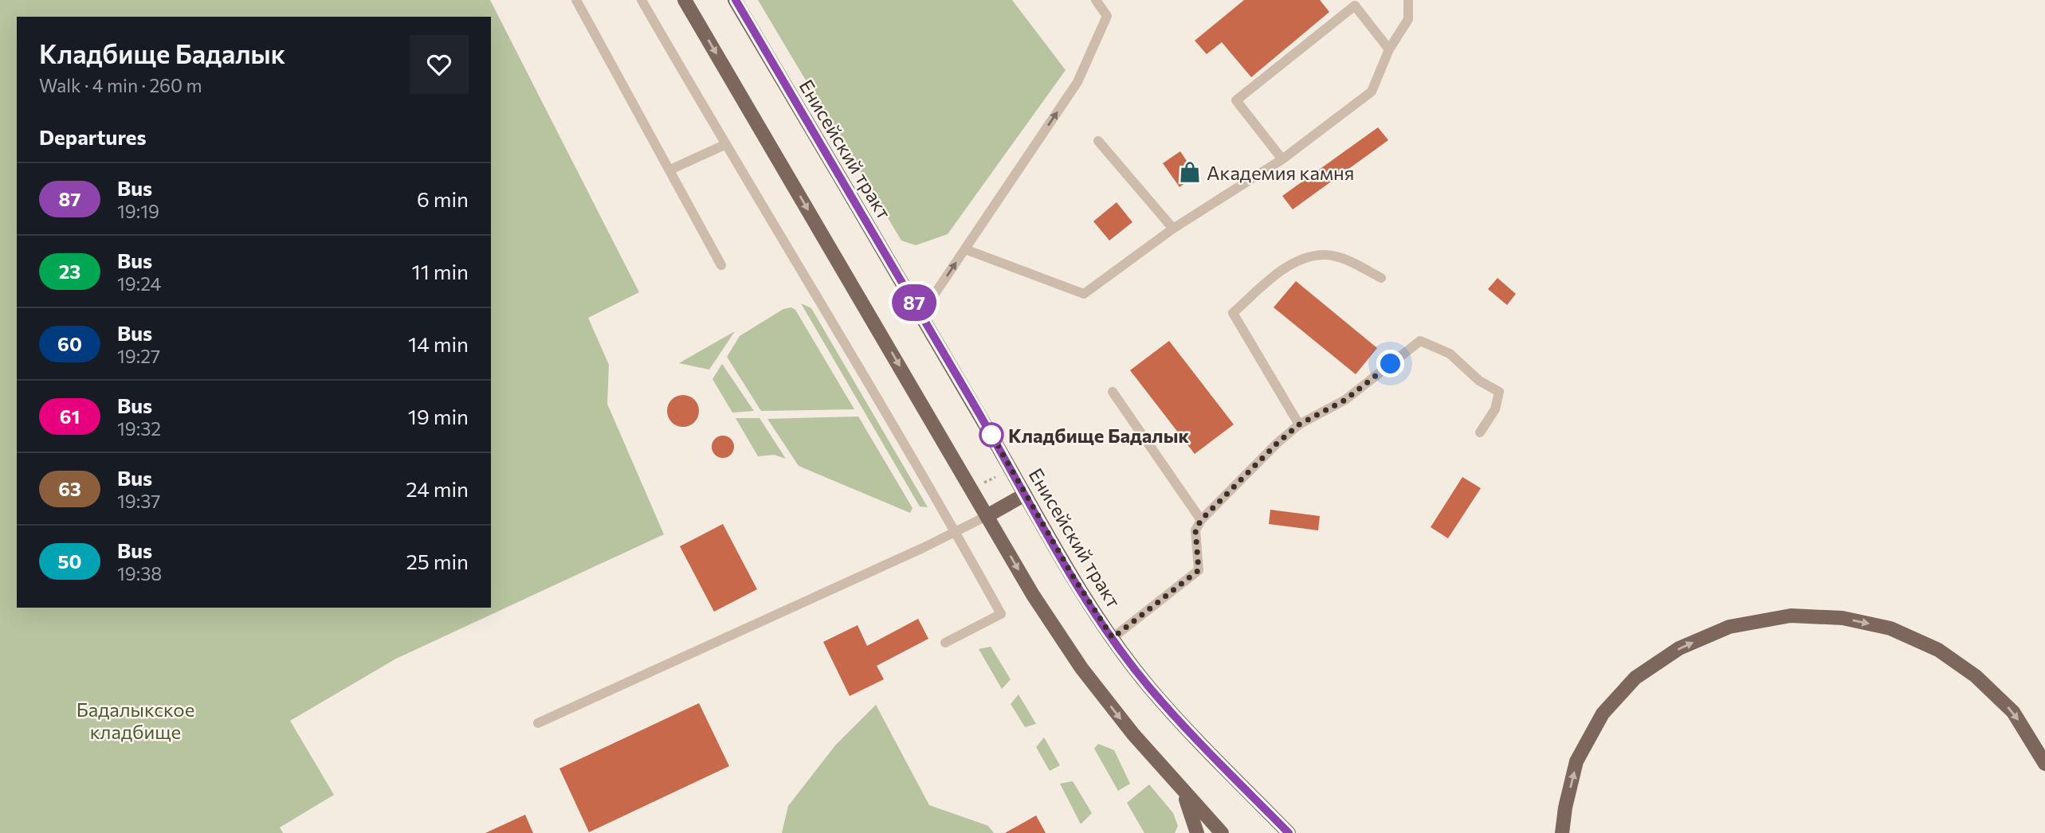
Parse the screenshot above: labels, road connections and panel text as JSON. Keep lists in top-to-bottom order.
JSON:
{
  "streets": {
    "main road": ["Енисейский тракт"]
  },
  "parks": ["Бадалыкское кладбище"],
  "places": {
    "shop": ["Академия камня"],
    "other": ["Кладбище Бадалык"]
  },
  "lines": ["bus line 87"],
  "page": {
    "on_map": "87",
    "heading": [
      ["Кладбище Бадалык", "Walk · 4 min · 260 m"],
      "Departures"
    ],
    "list": [
      {
        "mark": "87",
        "name": "Bus",
        "note": "19:19",
        "value": "6 min"
      },
      {
        "mark": "23",
        "name": "Bus",
        "note": "19:24",
        "value": "11 min"
      },
      {
        "mark": "60",
        "name": "Bus",
        "note": "19:27",
        "value": "14 min"
      },
      {
        "mark": "61",
        "name": "Bus",
        "note": "19:32",
        "value": "19 min"
      },
      {
        "mark": "63",
        "name": "Bus",
        "note": "19:37",
        "value": "24 min"
      },
      {
        "mark": "50",
        "name": "Bus",
        "note": "19:38",
        "value": "25 min"
      }
    ]
  }
}
